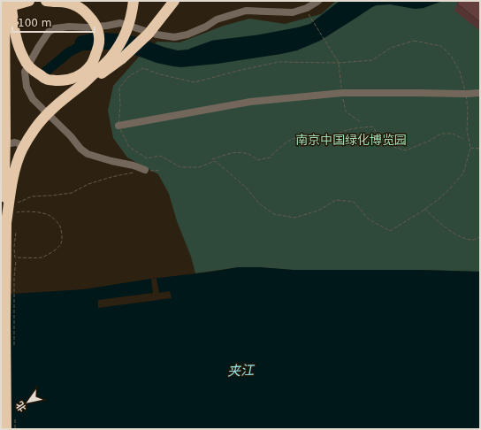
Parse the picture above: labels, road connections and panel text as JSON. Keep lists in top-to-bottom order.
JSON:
{
  "water": ["夹江"],
  "parks": ["南京中国绿化博览园"],
  "scale_bar": "100 m",
  "north": "bottom left"
}
